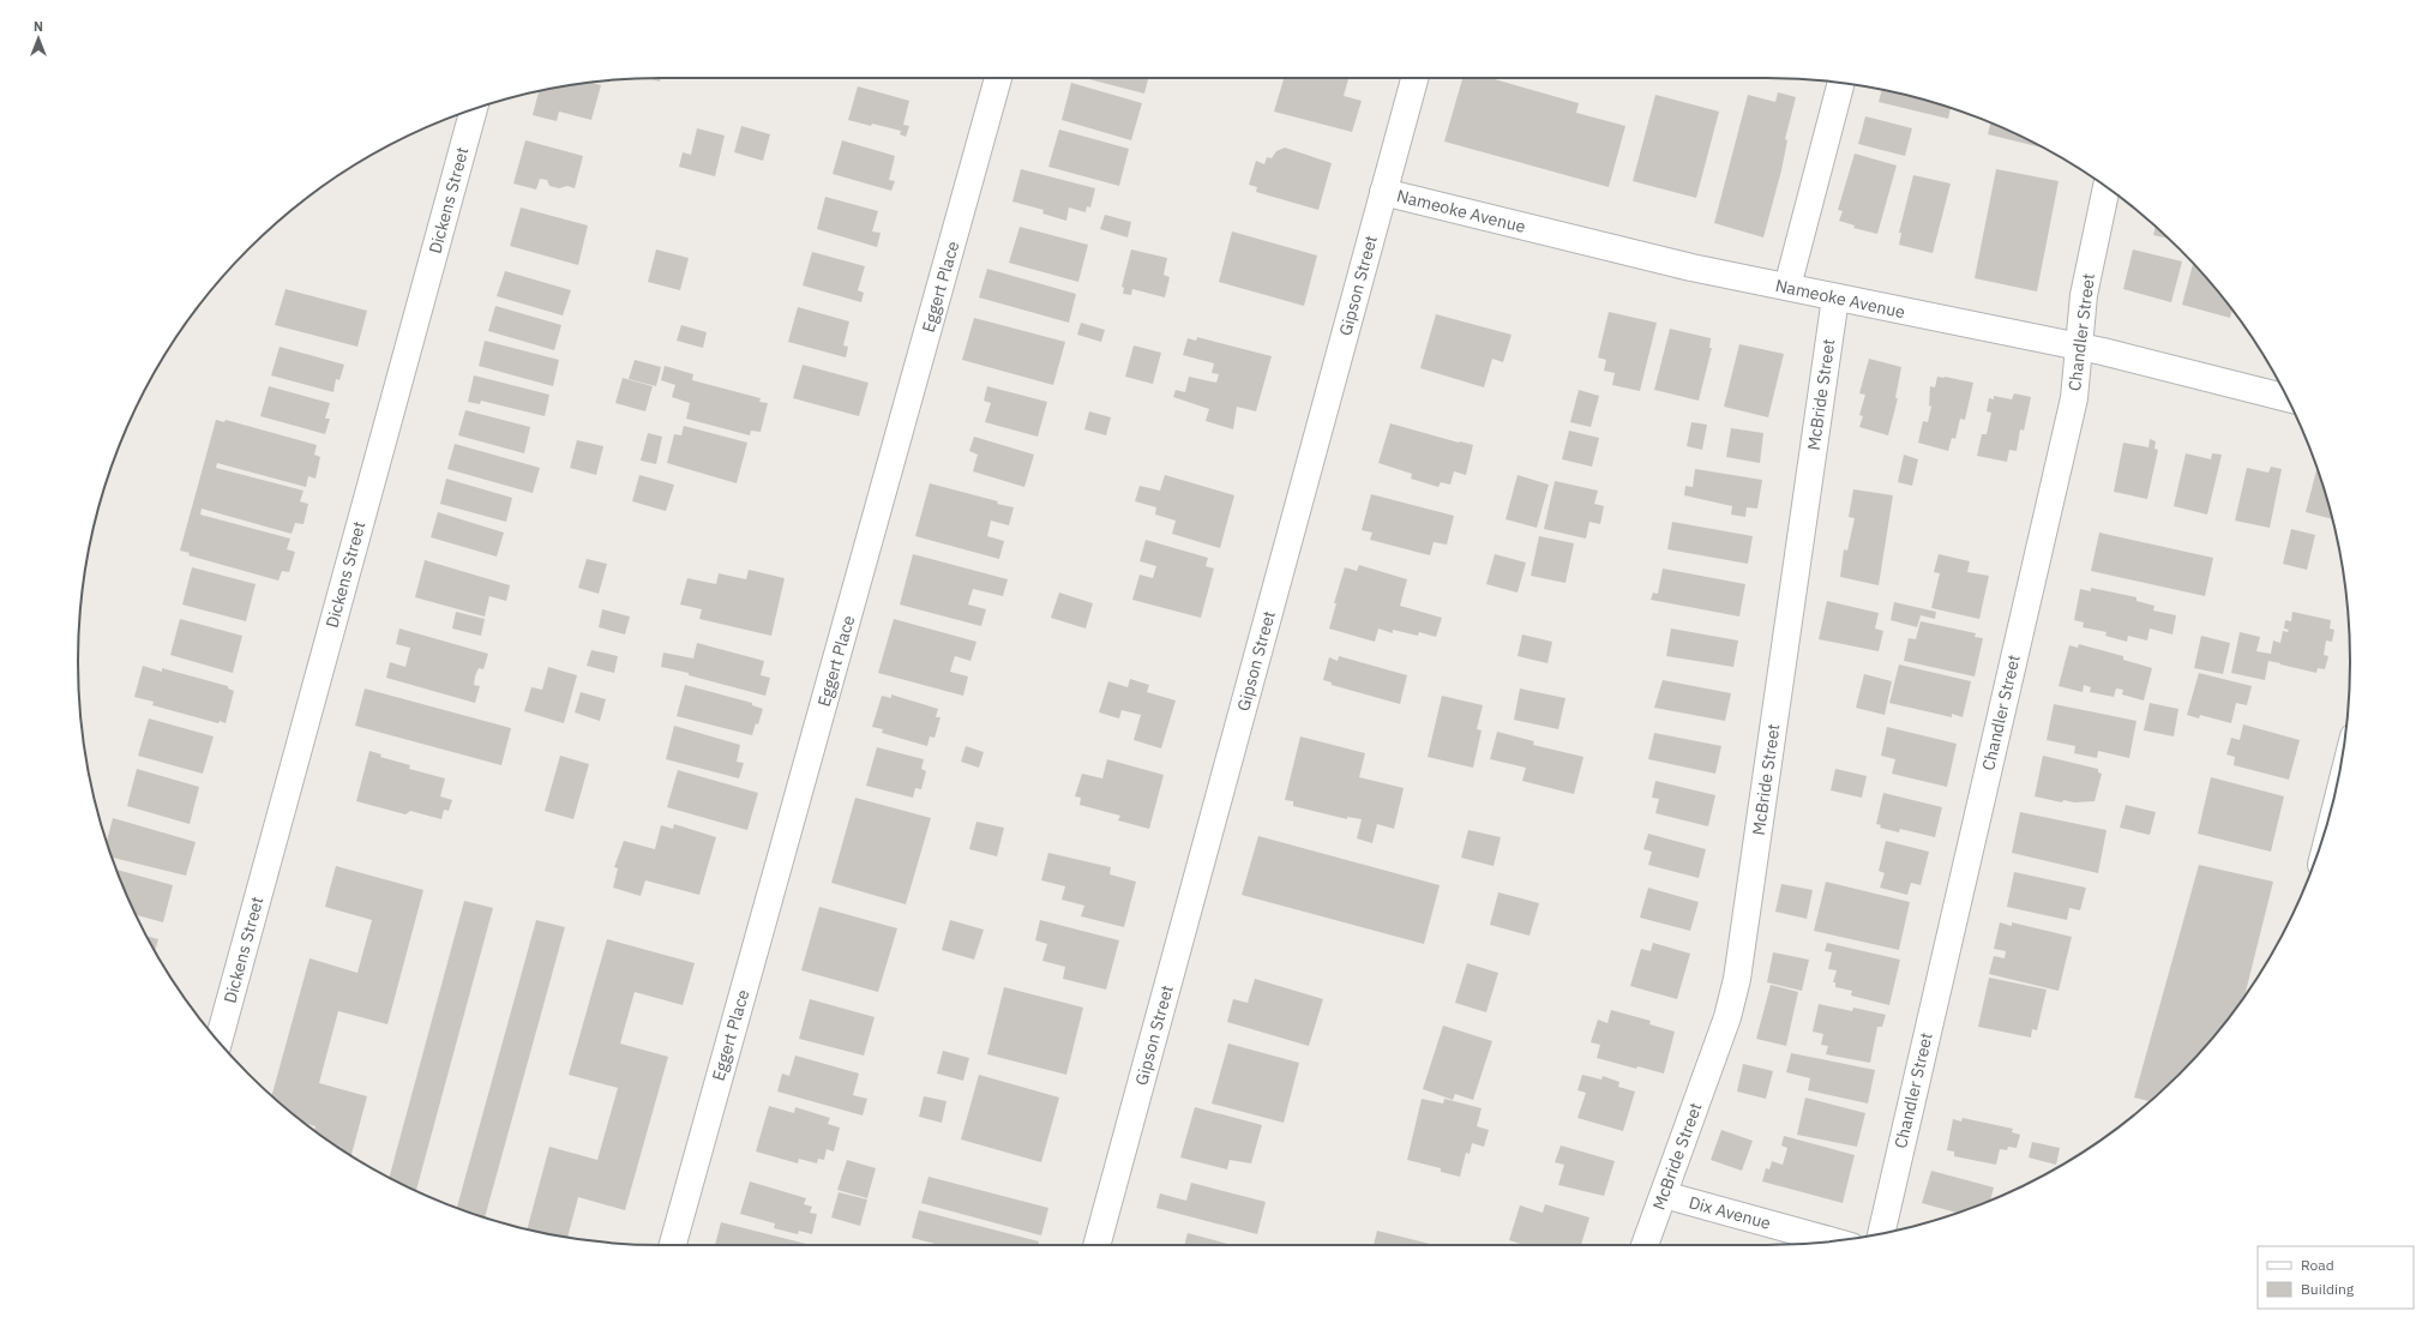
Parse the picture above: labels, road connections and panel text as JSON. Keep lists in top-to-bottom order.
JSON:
{
  "streets": {
    "street": [
      "Dickens Street",
      "Nameoke Avenue",
      "Gipson Street",
      "Eggert Place",
      "Chandler Street",
      "McBride Street",
      "Dix Avenue"
    ]
  },
  "crossings": [
    ["Nameoke Avenue", "Gipson Street"],
    ["Nameoke Avenue", "Chandler Street"],
    ["Nameoke Avenue", "McBride Street"],
    ["McBride Street", "Dix Avenue"]
  ],
  "legend": ["Road", "Building"],
  "north": "top"
}
